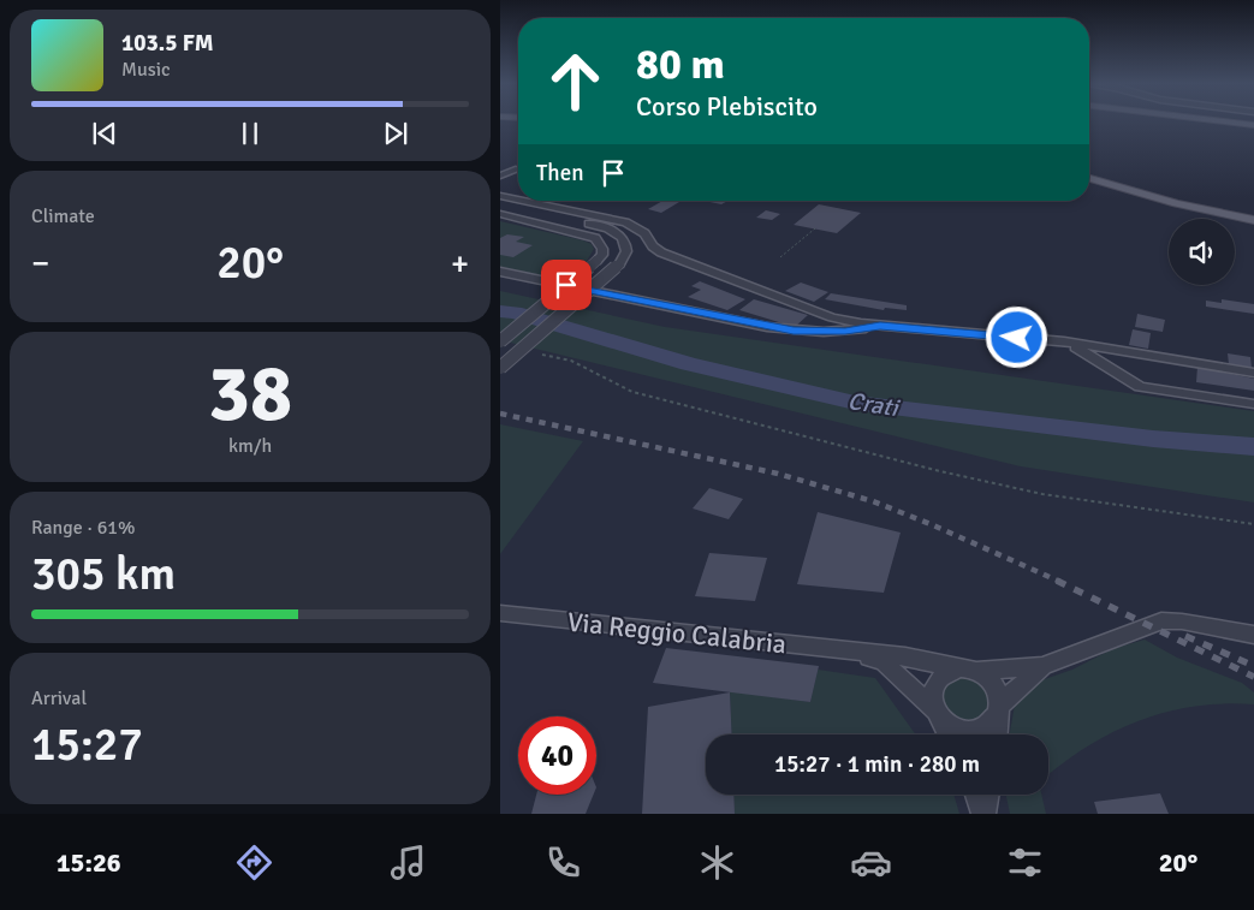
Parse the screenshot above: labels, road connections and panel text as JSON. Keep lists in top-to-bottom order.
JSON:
{
  "streets": {
    "street": ["Via Reggio Calabria"]
  },
  "water": ["Crati"],
  "page": {
    "turn": ["80 m", "Corso Plebiscito"],
    "song": ["103.5 FM", "Music"],
    "then": "Then",
    "tile": [
      "Climate",
      ["38", "km/h"],
      ["Range · 61%", "305 km"],
      ["Arrival", "15:27"]
    ],
    "heat": ["−", "20°", "+"],
    "limit": "40",
    "trip": "15:27 · 1 min · 280 m",
    "tabs": ["15:26", "20°"]
  }
}
